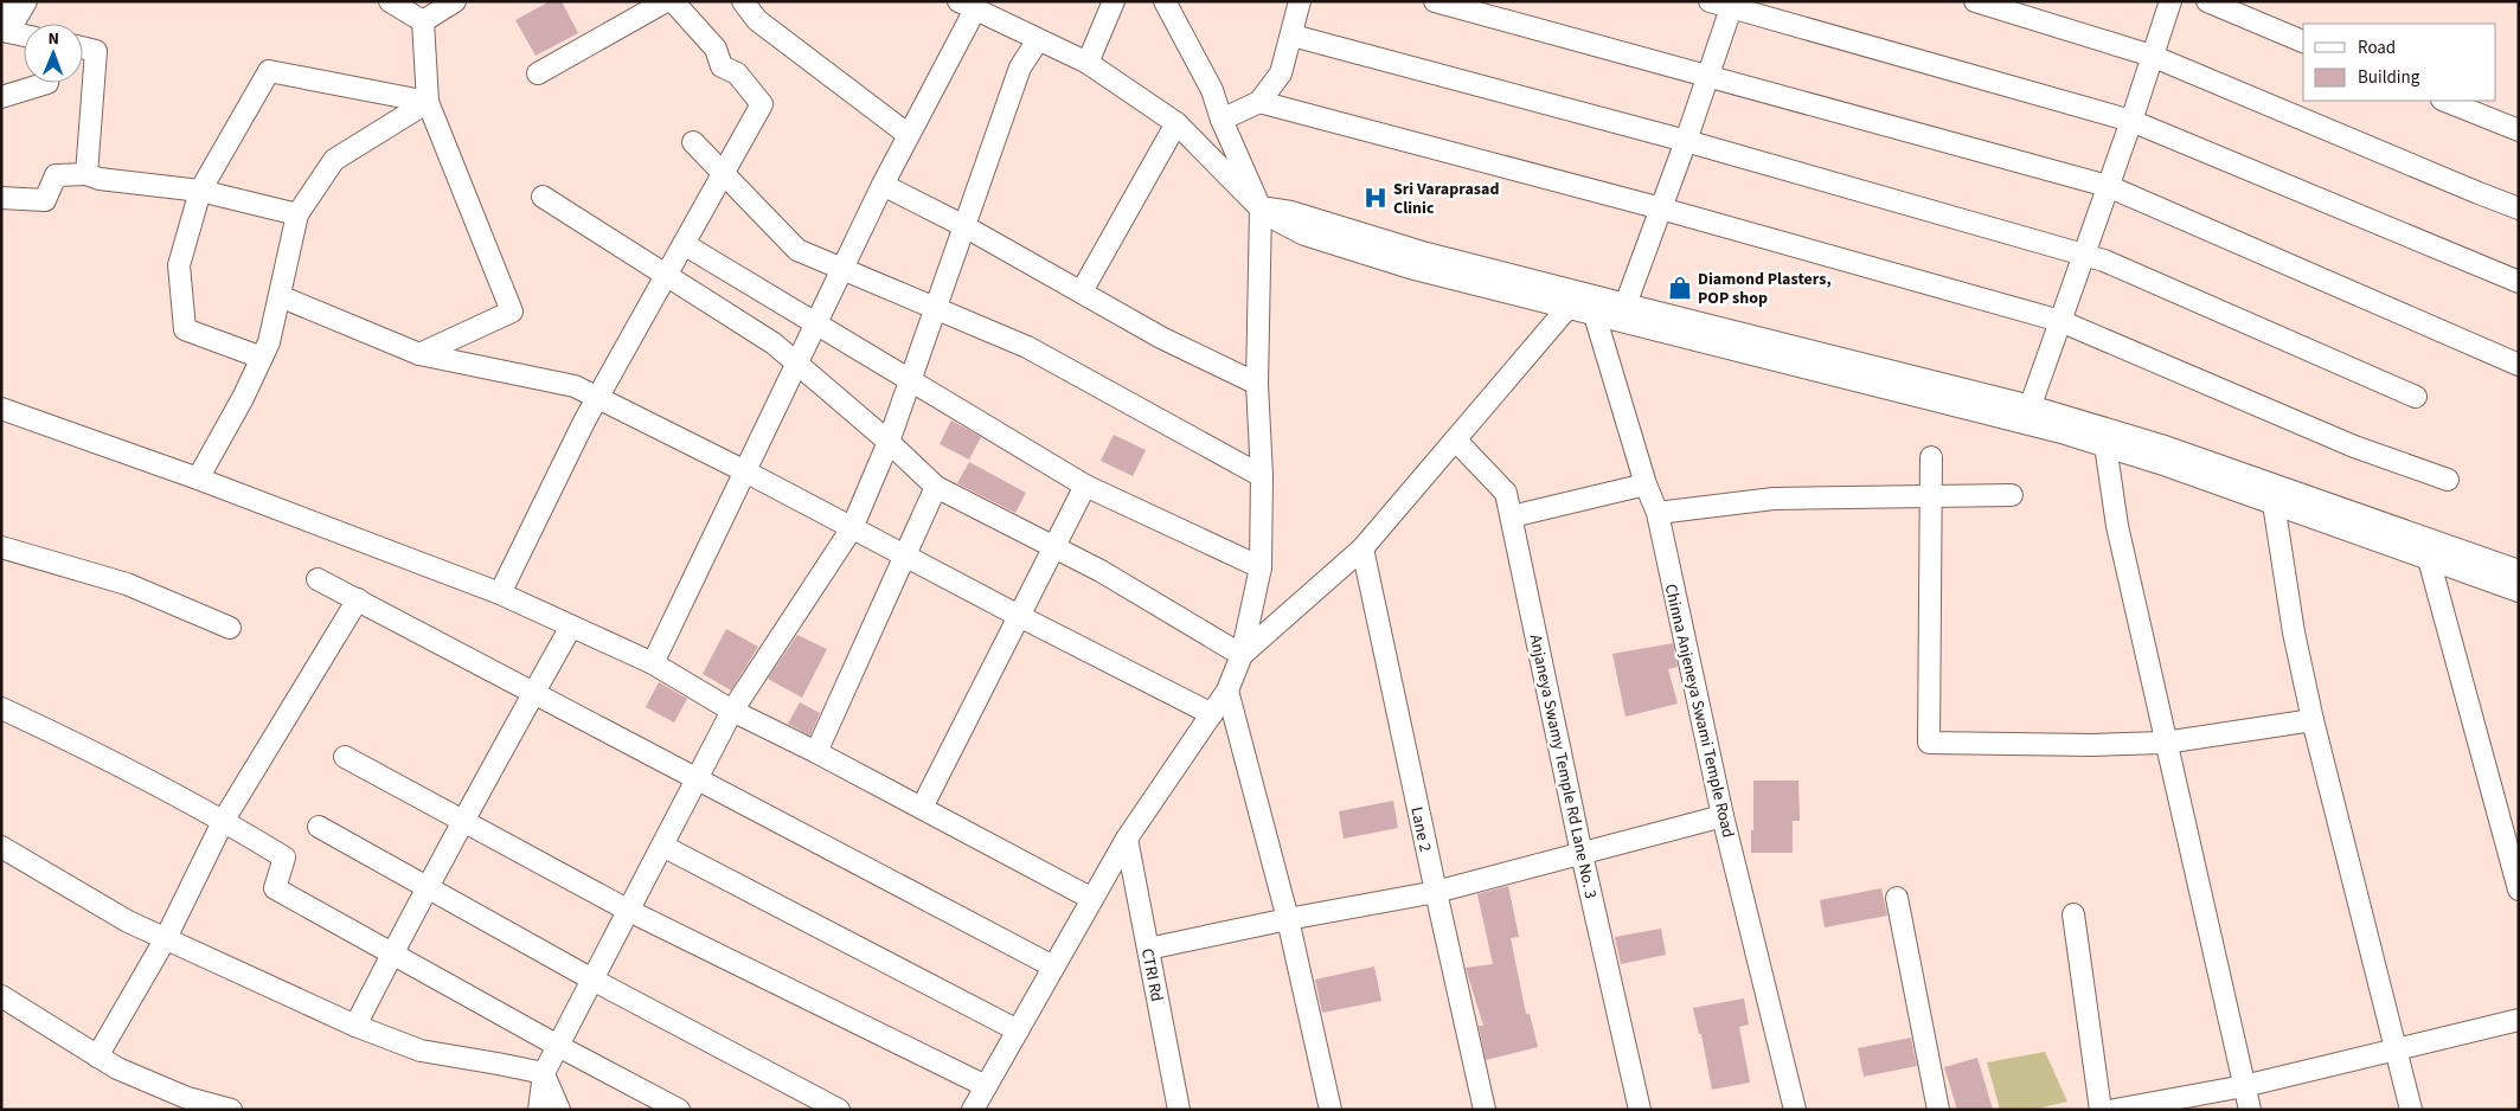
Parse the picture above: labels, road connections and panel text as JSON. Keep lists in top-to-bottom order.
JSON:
{
  "streets": {
    "street": [
      "Chinna Anjeneya Swami Temple Road",
      "Anjaneya Swamy Temple Rd Lane No. 3",
      "Lane 2",
      "CTRI Rd"
    ]
  },
  "places": {
    "hospital": ["Sri Varaprasad Clinic"],
    "shop": ["Diamond Plasters, POP shop"]
  },
  "legend": ["Road", "Building"],
  "north": "top"
}
